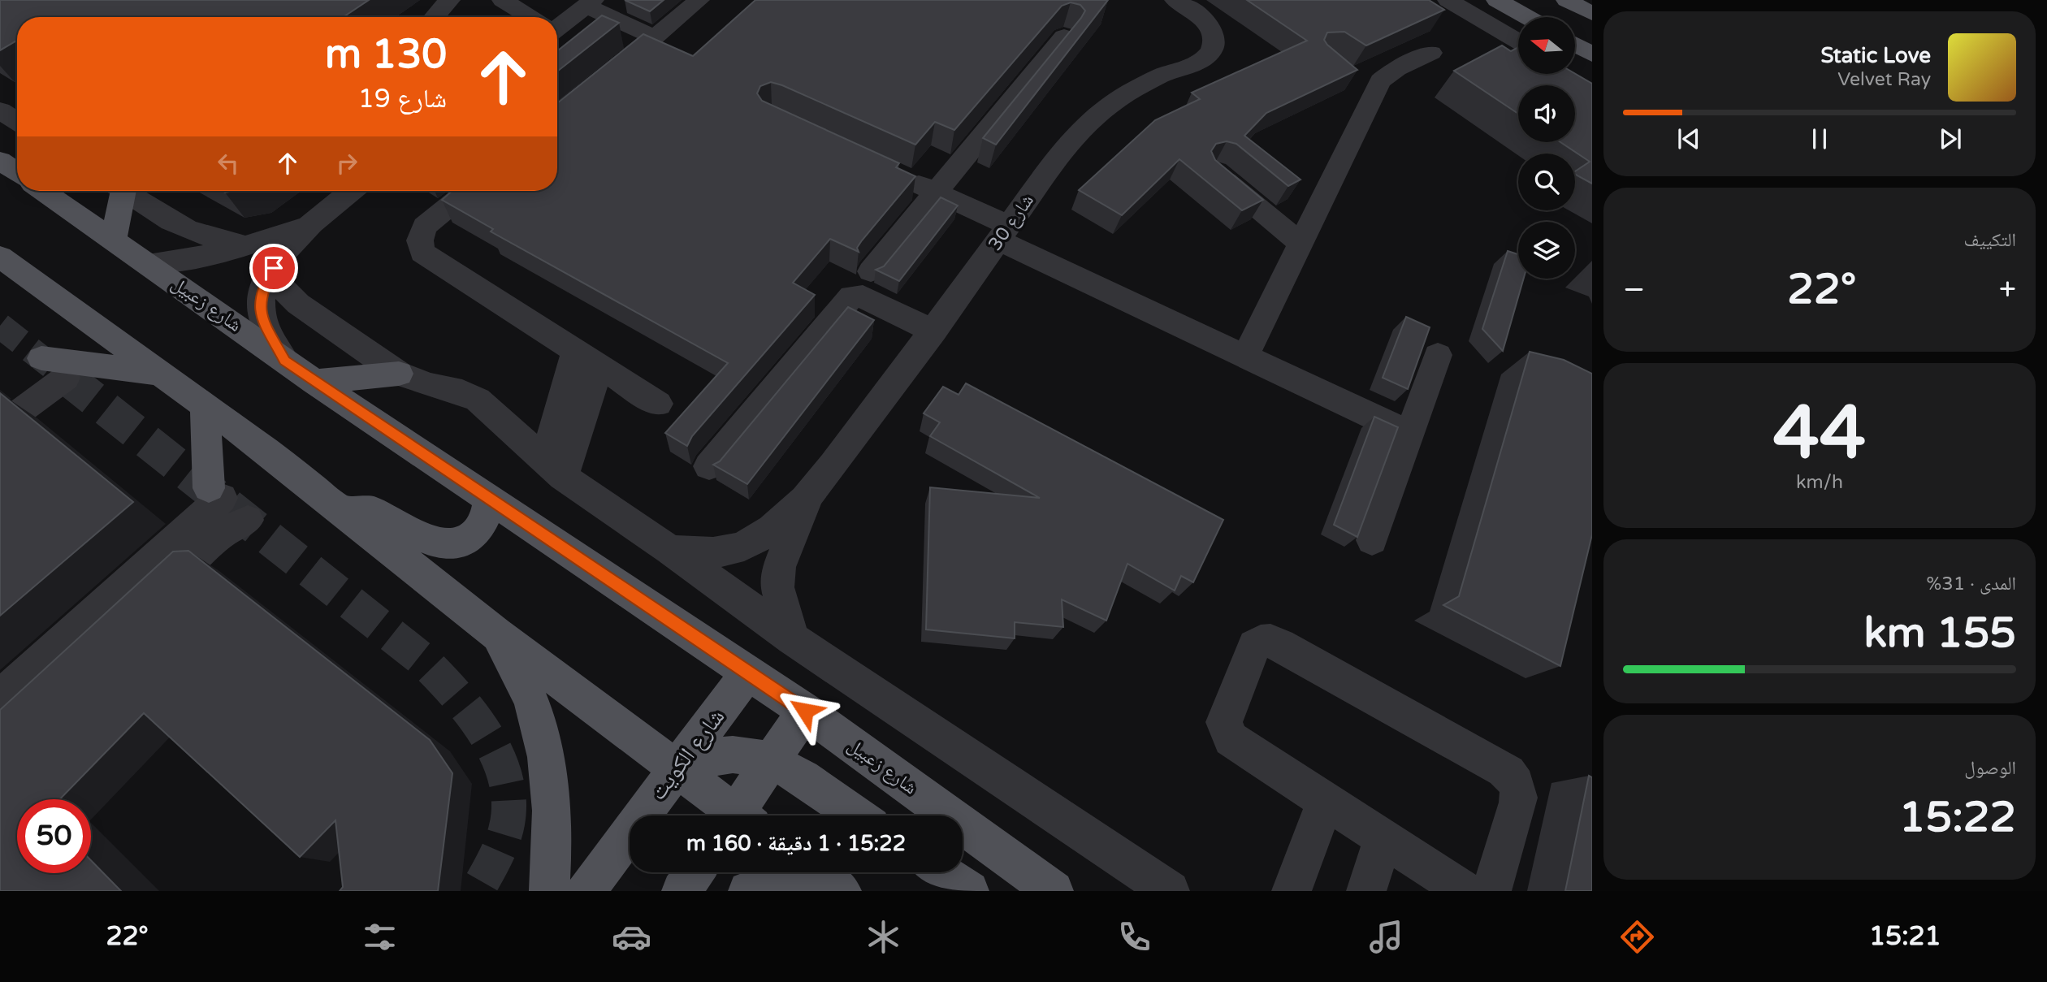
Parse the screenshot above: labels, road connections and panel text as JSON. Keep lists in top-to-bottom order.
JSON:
{
  "streets": {
    "main road": ["شارع زعبيل", "شارع الكويت"],
    "street": ["شارع 30"]
  },
  "crossings": [
    ["شارع زعبيل", "شارع الكويت"]
  ],
  "north": "left",
  "page": {
    "turn": ["130 m", "شارع 19"],
    "song": ["Static Love", "Velvet Ray"],
    "tile": [
      "التكييف",
      ["44", "km/h"],
      ["المدى · 31%", "155 km"],
      ["الوصول", "15:22"]
    ],
    "heat": ["−", "22°", "+"],
    "limit": "50",
    "trip": "15:22 · 1 دقيقة · 160 m",
    "tabs": ["15:21", "22°"]
  }
}
